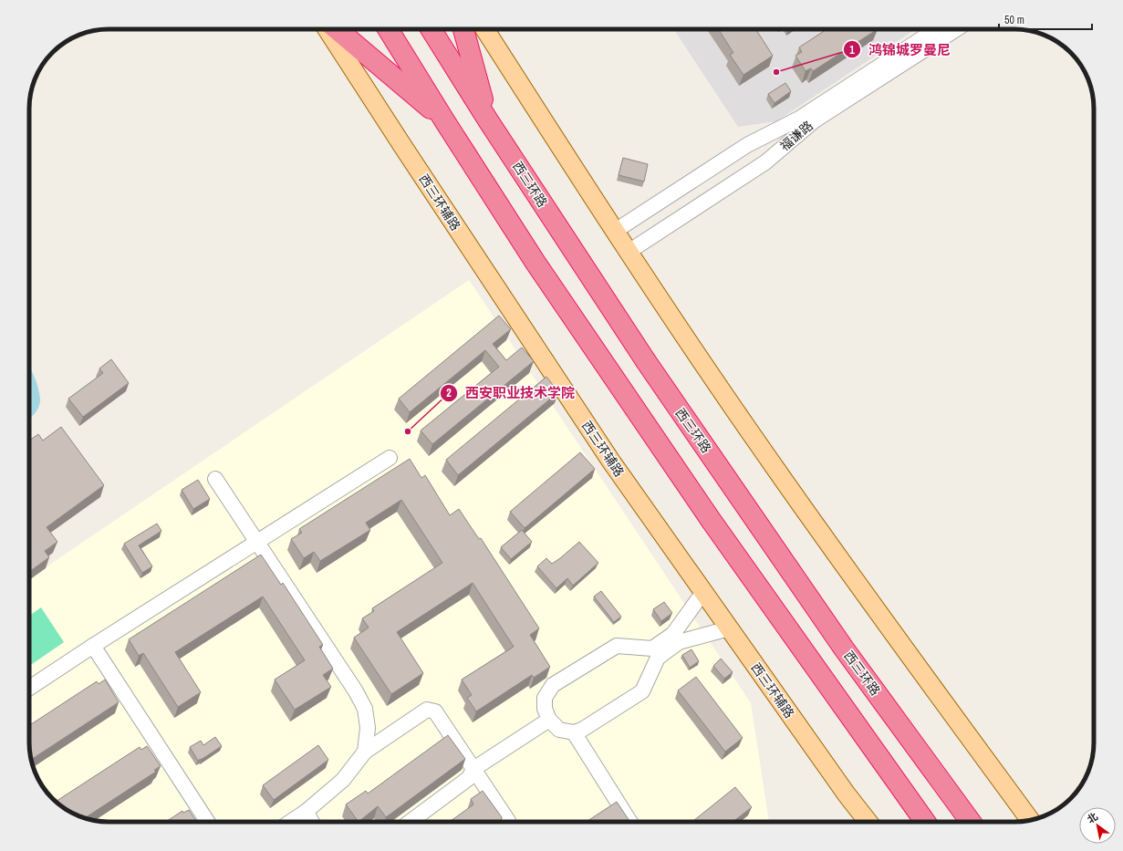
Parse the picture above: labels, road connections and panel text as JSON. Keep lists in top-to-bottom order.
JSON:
{
  "streets": {
    "highway": ["西三环路"],
    "main road": ["西三环辅路"],
    "street": ["福谦路"]
  },
  "places": ["鸿锦城罗曼尼", "西安职业技术学院"],
  "scale_bar": "50 m",
  "north": "top left"
}
